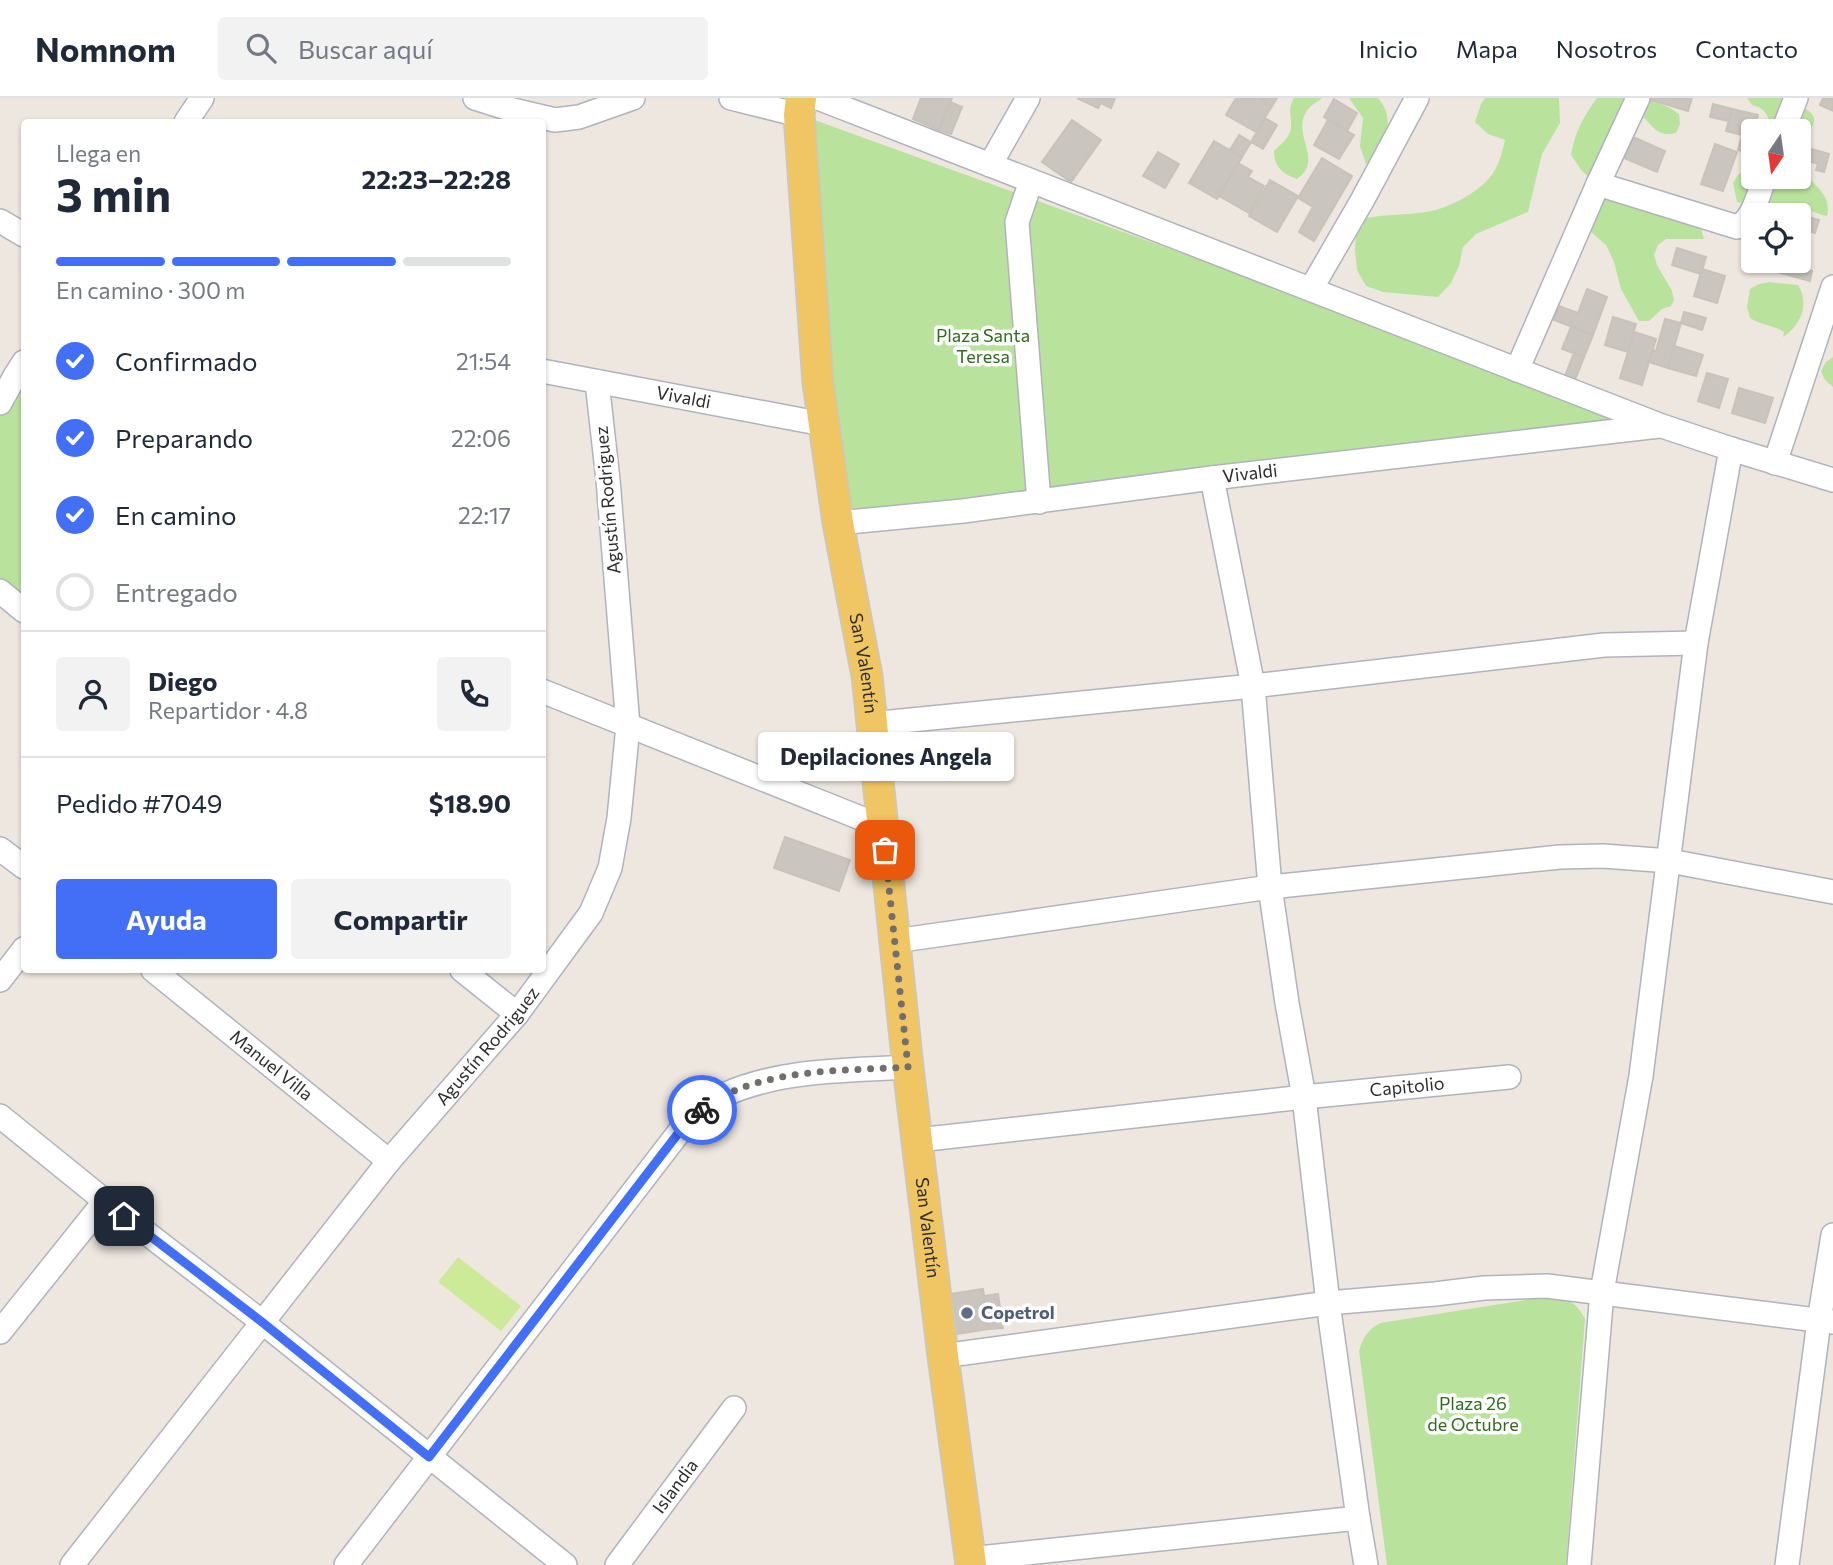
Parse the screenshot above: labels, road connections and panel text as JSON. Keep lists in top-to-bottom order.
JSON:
{
  "streets": {
    "main road": ["San Valentín"],
    "street": [
      "Vivaldi",
      "Agustín Rodriguez",
      "Manuel Villa",
      "Capitolio",
      "Islandia"
    ]
  },
  "crossings": [
    ["Vivaldi", "Agustín Rodriguez"],
    ["Vivaldi", "San Valentín"],
    ["Agustín Rodriguez", "Manuel Villa"],
    ["San Valentín", "Capitolio"]
  ],
  "parks": ["Plaza Santa Teresa", "Plaza 26 de Octubre"],
  "places": ["Depilaciones Angela", "Copetrol"],
  "north": "bottom",
  "page": {
    "header": "Nomnom",
    "search": "Buscar aquí",
    "nav": [
      "Inicio",
      "Mapa",
      "Nosotros",
      "Contacto"
    ],
    "heading": ["3 min", "Llega en", "22:23–22:28"],
    "panel": [
      "Diego",
      "Repartidor · 4.8",
      "Pedido #7049",
      "$18.90"
    ],
    "bar": "En camino · 300 m",
    "list": [
      ["Confirmado", "21:54"],
      ["Preparando", "22:06"],
      ["En camino", "22:17"],
      "Entregado"
    ],
    "bubble": "Depilaciones Angela",
    "buttons": ["Ayuda", "Compartir"]
  }
}
